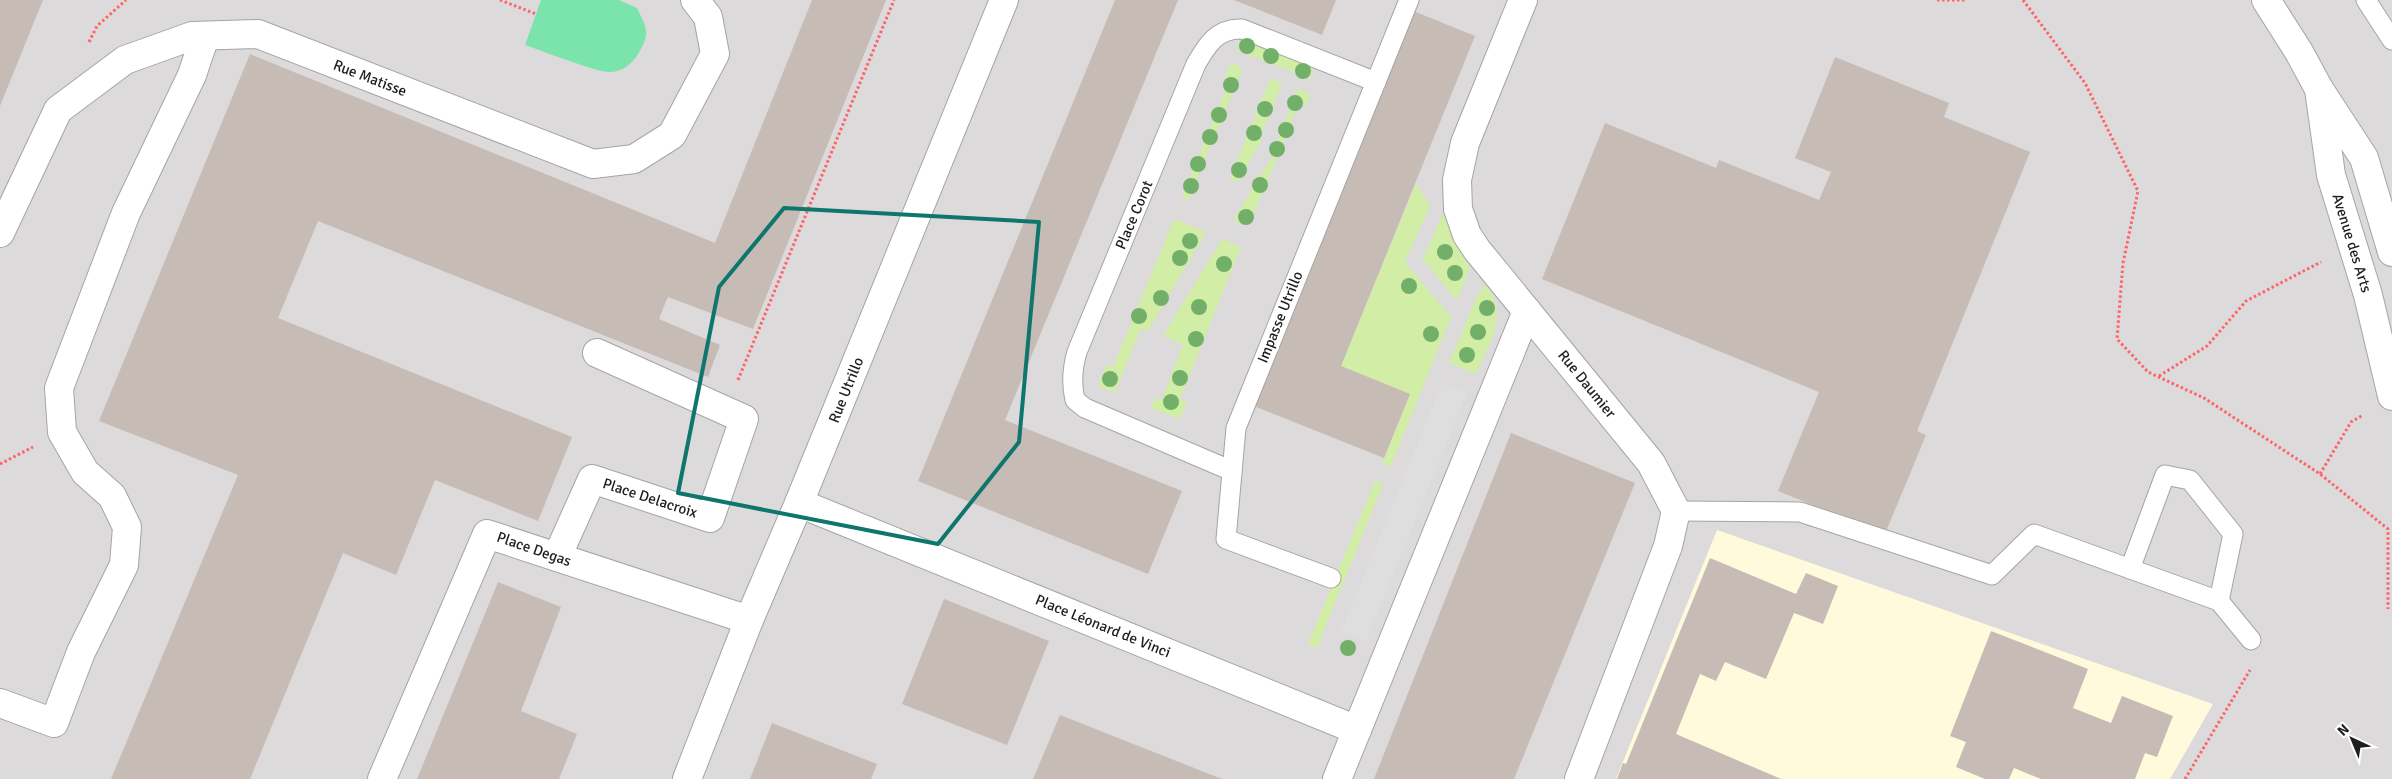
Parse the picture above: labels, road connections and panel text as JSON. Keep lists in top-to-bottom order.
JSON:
{
  "streets": {
    "street": [
      "Rue Matisse",
      "Avenue des Arts",
      "Rue Daumier",
      "Rue Utrillo",
      "Place Delacroix",
      "Place Degas",
      "Place Léonard de Vinci"
    ],
    "lane": ["Place Corot", "Impasse Utrillo"]
  },
  "crossings": [
    ["Place Corot", "Impasse Utrillo"],
    ["Rue Utrillo", "Place Degas"],
    ["Rue Utrillo", "Place Léonard de Vinci"],
    ["Place Delacroix", "Place Degas"]
  ],
  "north": "top left"
}
